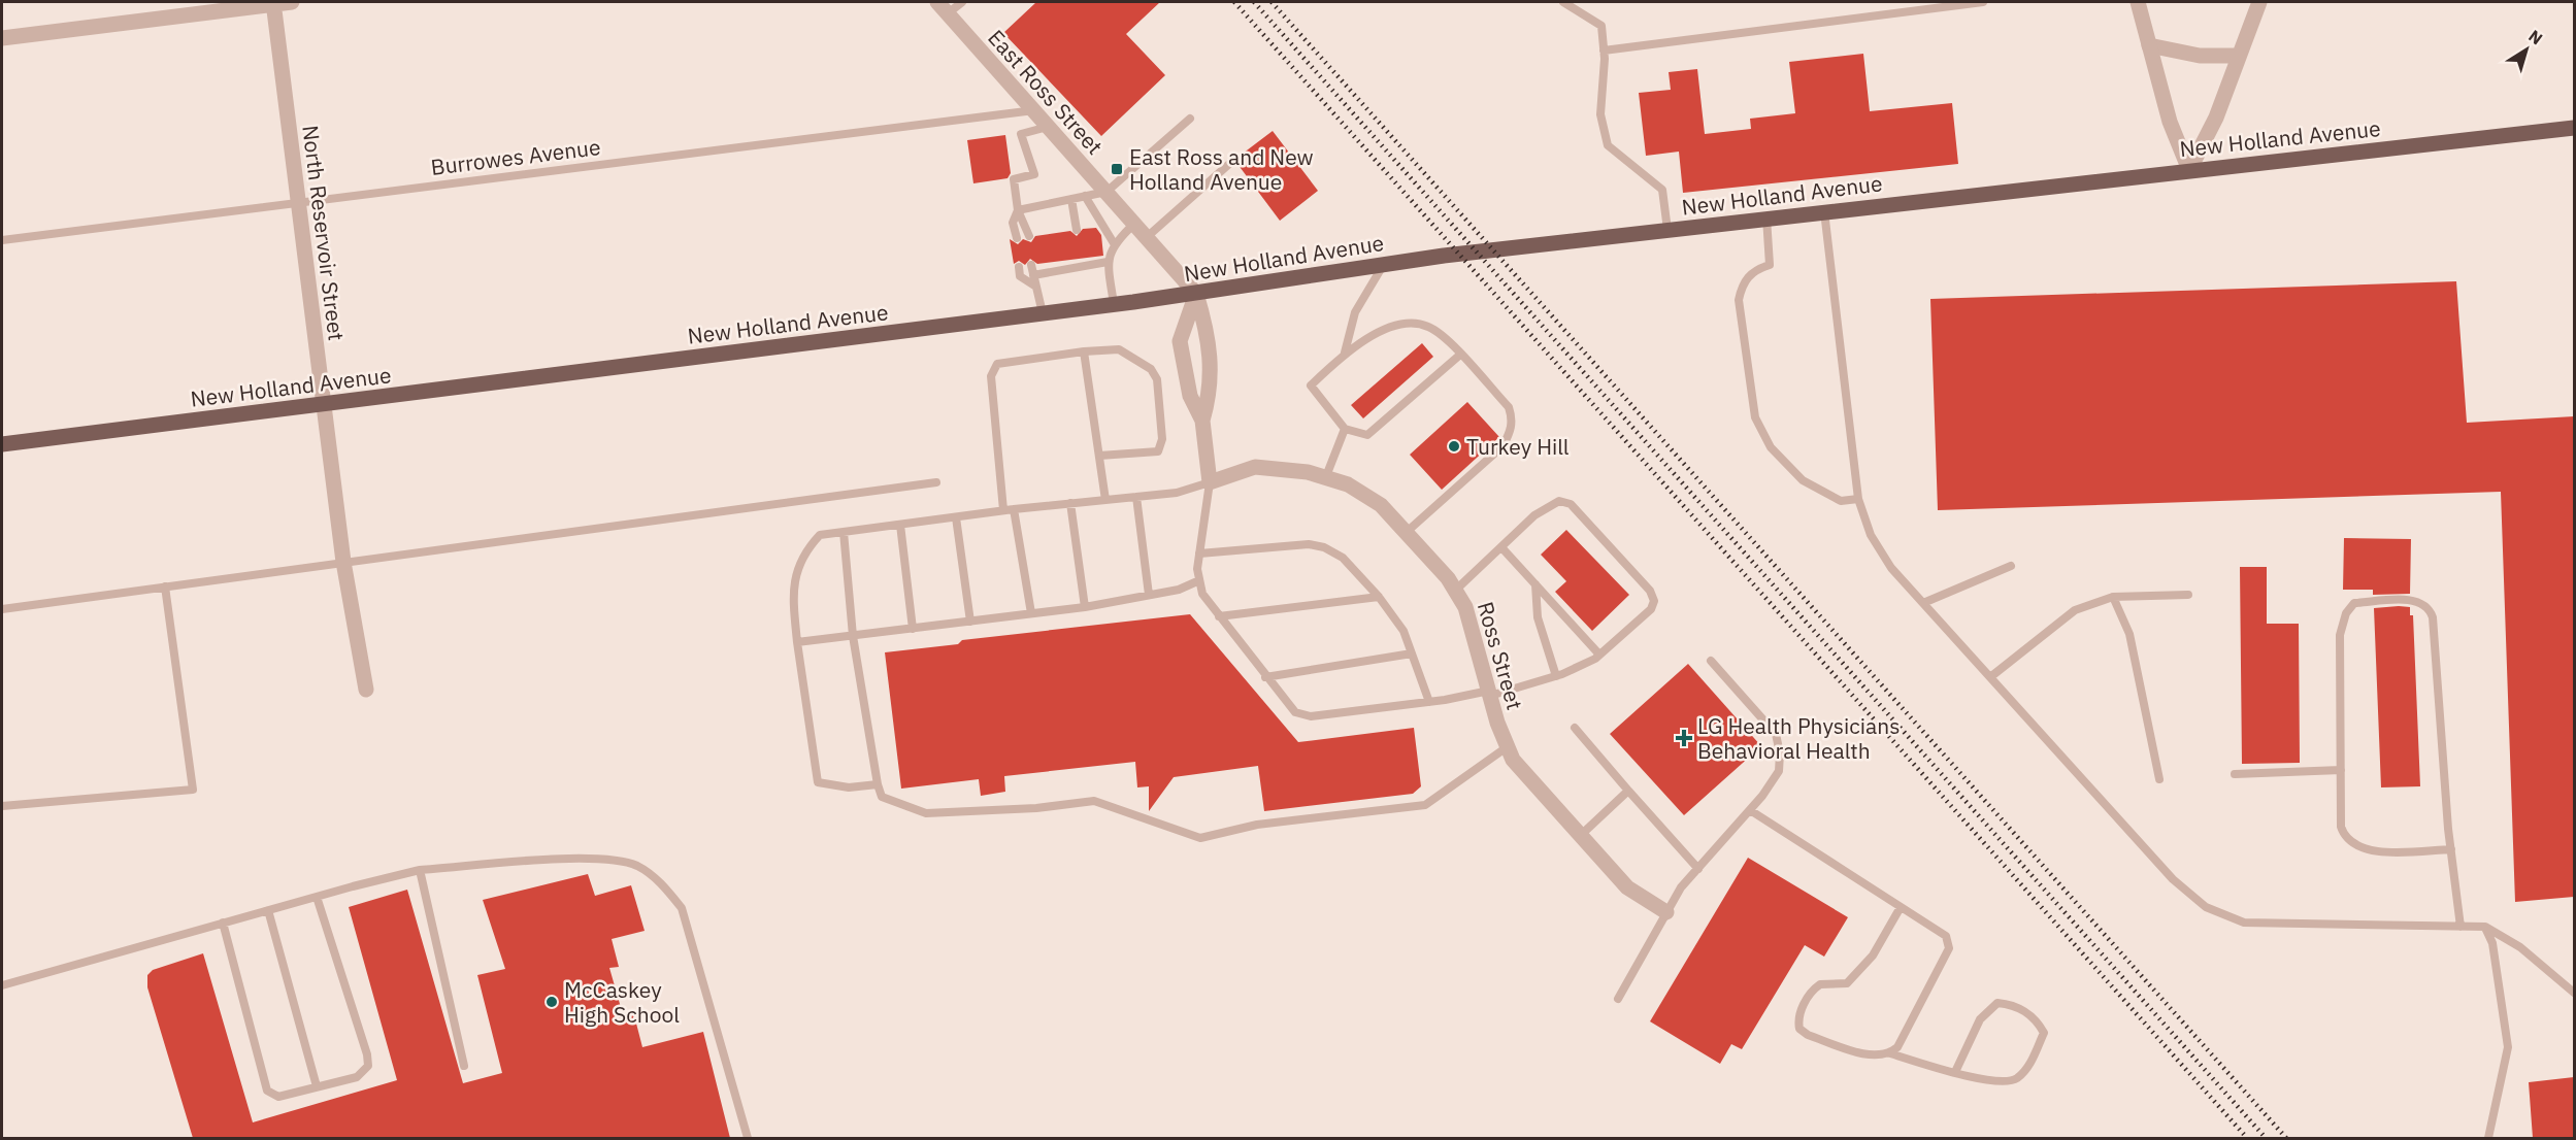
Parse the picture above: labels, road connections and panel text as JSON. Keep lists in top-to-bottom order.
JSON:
{
  "streets": {
    "main road": ["New Holland Avenue"],
    "street": ["East Ross Street", "North Reservoir Street", "Ross Street"],
    "lane": ["Burrowes Avenue"]
  },
  "crossings": [
    ["East Ross Street", "New Holland Avenue"],
    ["East Ross Street", "Burrowes Avenue"],
    ["New Holland Avenue", "North Reservoir Street"],
    ["Burrowes Avenue", "North Reservoir Street"]
  ],
  "places": {
    "transit": ["East Ross and New Holland Avenue"],
    "other": ["Turkey Hill", "McCaskey High School"],
    "health": ["LG Health Physicians Behavioral Health"]
  },
  "north": "top right"
}
